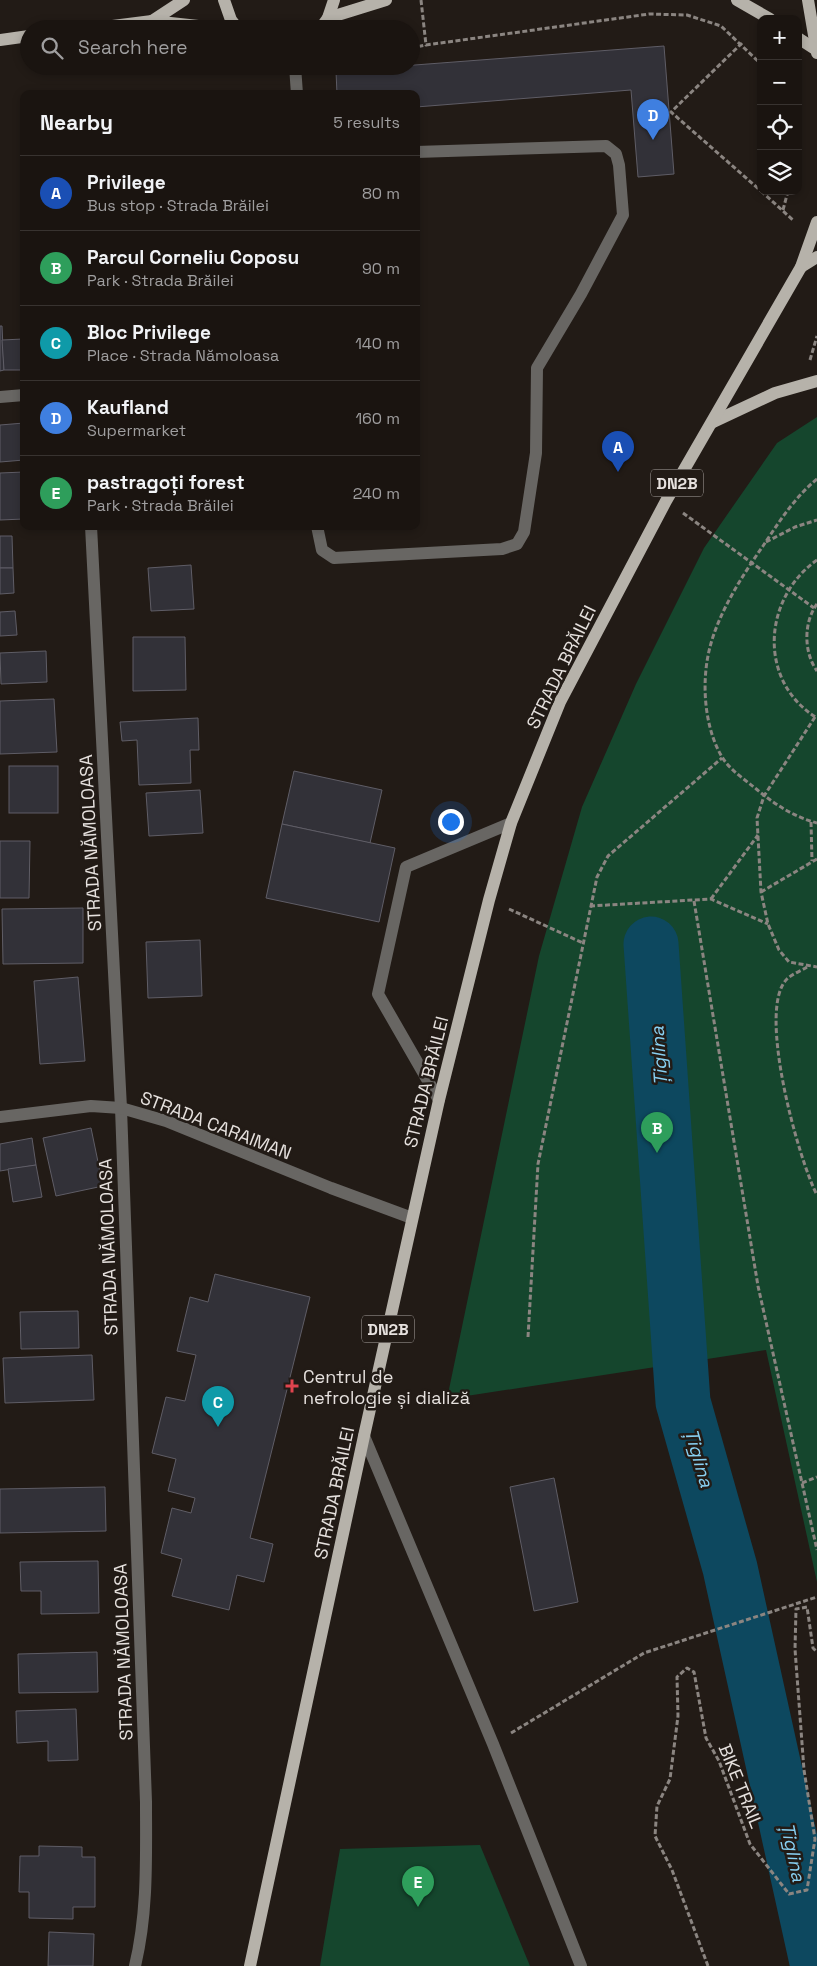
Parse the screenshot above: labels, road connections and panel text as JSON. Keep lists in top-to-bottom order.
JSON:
{
  "streets": {
    "main road": ["DN2B", "STRADA BRĂILEI"],
    "street": ["STRADA NĂMOLOASA", "STRADA CARAIMAN"],
    "path": ["BIKE TRAIL"]
  },
  "crossings": [
    ["DN2B", "STRADA BRĂILEI"],
    ["STRADA BRĂILEI", "STRADA CARAIMAN"],
    ["STRADA NĂMOLOASA", "STRADA CARAIMAN"]
  ],
  "water": ["Țiglina"],
  "places": {
    "health": ["Centrul de nefrologie și dializă"]
  },
  "page": {
    "map_buttons": ["+", "−"],
    "search": "Search here",
    "heading": ["Nearby", "5 results"],
    "pins": [
      "D",
      "A",
      "B",
      "C",
      "E"
    ],
    "list": [
      {
        "mark": "A",
        "name": "Privilege",
        "note": "Bus stop · Strada Brăilei",
        "value": "80 m"
      },
      {
        "mark": "B",
        "name": "Parcul Corneliu Coposu",
        "note": "Park · Strada Brăilei",
        "value": "90 m"
      },
      {
        "mark": "C",
        "name": "Bloc Privilege",
        "note": "Place · Strada Nămoloasa",
        "value": "140 m"
      },
      {
        "mark": "D",
        "name": "Kaufland",
        "note": "Supermarket",
        "value": "160 m"
      },
      {
        "mark": "E",
        "name": "pastragoți forest",
        "note": "Park · Strada Brăilei",
        "value": "240 m"
      }
    ]
  }
}
